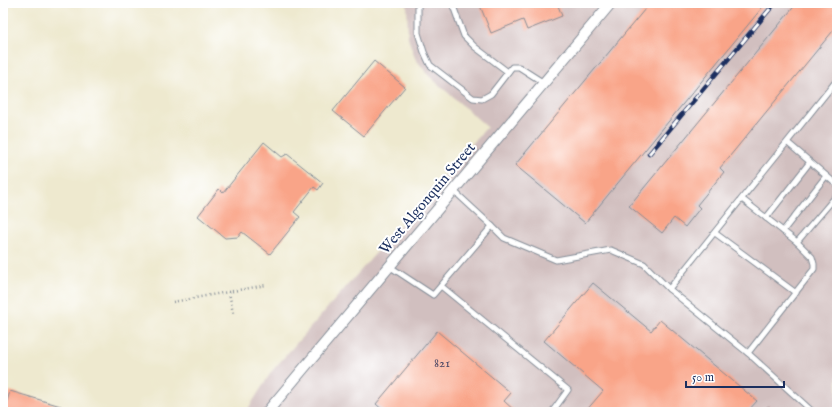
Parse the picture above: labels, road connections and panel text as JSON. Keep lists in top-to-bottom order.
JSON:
{
  "streets": {
    "street": ["West Algonquin Street"]
  },
  "house_numbers": ["821"],
  "scale_bar": "50 m"
}
